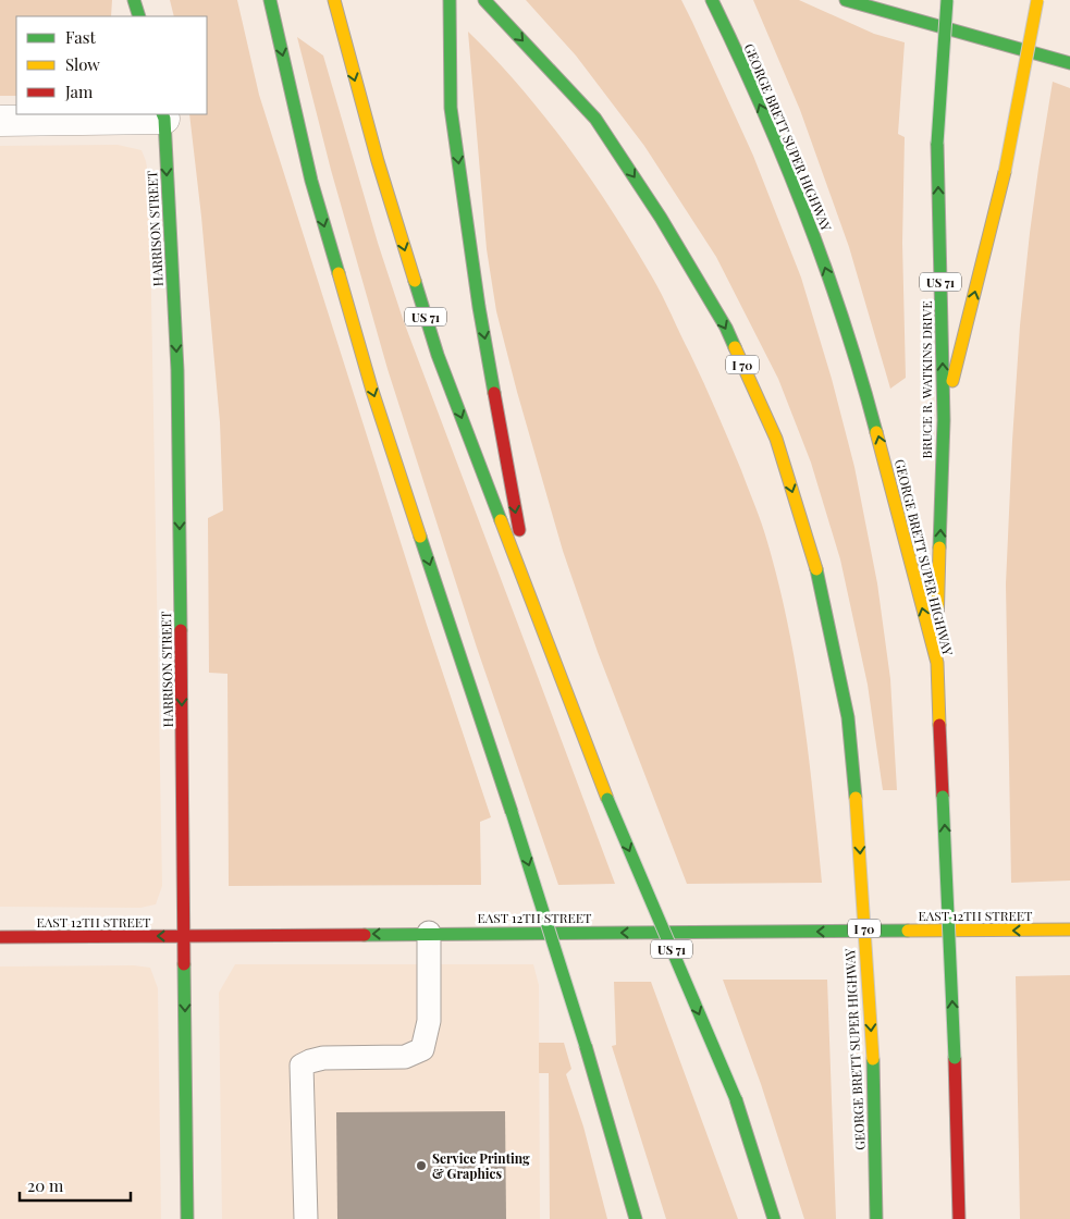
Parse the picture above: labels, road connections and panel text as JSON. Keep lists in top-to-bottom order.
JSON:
{
  "streets": {
    "main road": [
      "GEORGE BRETT SUPER HIGHWAY",
      "HARRISON STREET",
      "US 71",
      "I 70",
      "BRUCE R. WATKINS DRIVE",
      "EAST 12TH STREET"
    ]
  },
  "crossings": [
    ["GEORGE BRETT SUPER HIGHWAY", "BRUCE R. WATKINS DRIVE"],
    ["HARRISON STREET", "EAST 12TH STREET"]
  ],
  "one_way": ["HARRISON STREET", "EAST 12TH STREET"],
  "places": ["Service Printing & Graphics"],
  "legend": ["Fast", "Slow", "Jam"],
  "scale_bar": "20 m"
}
